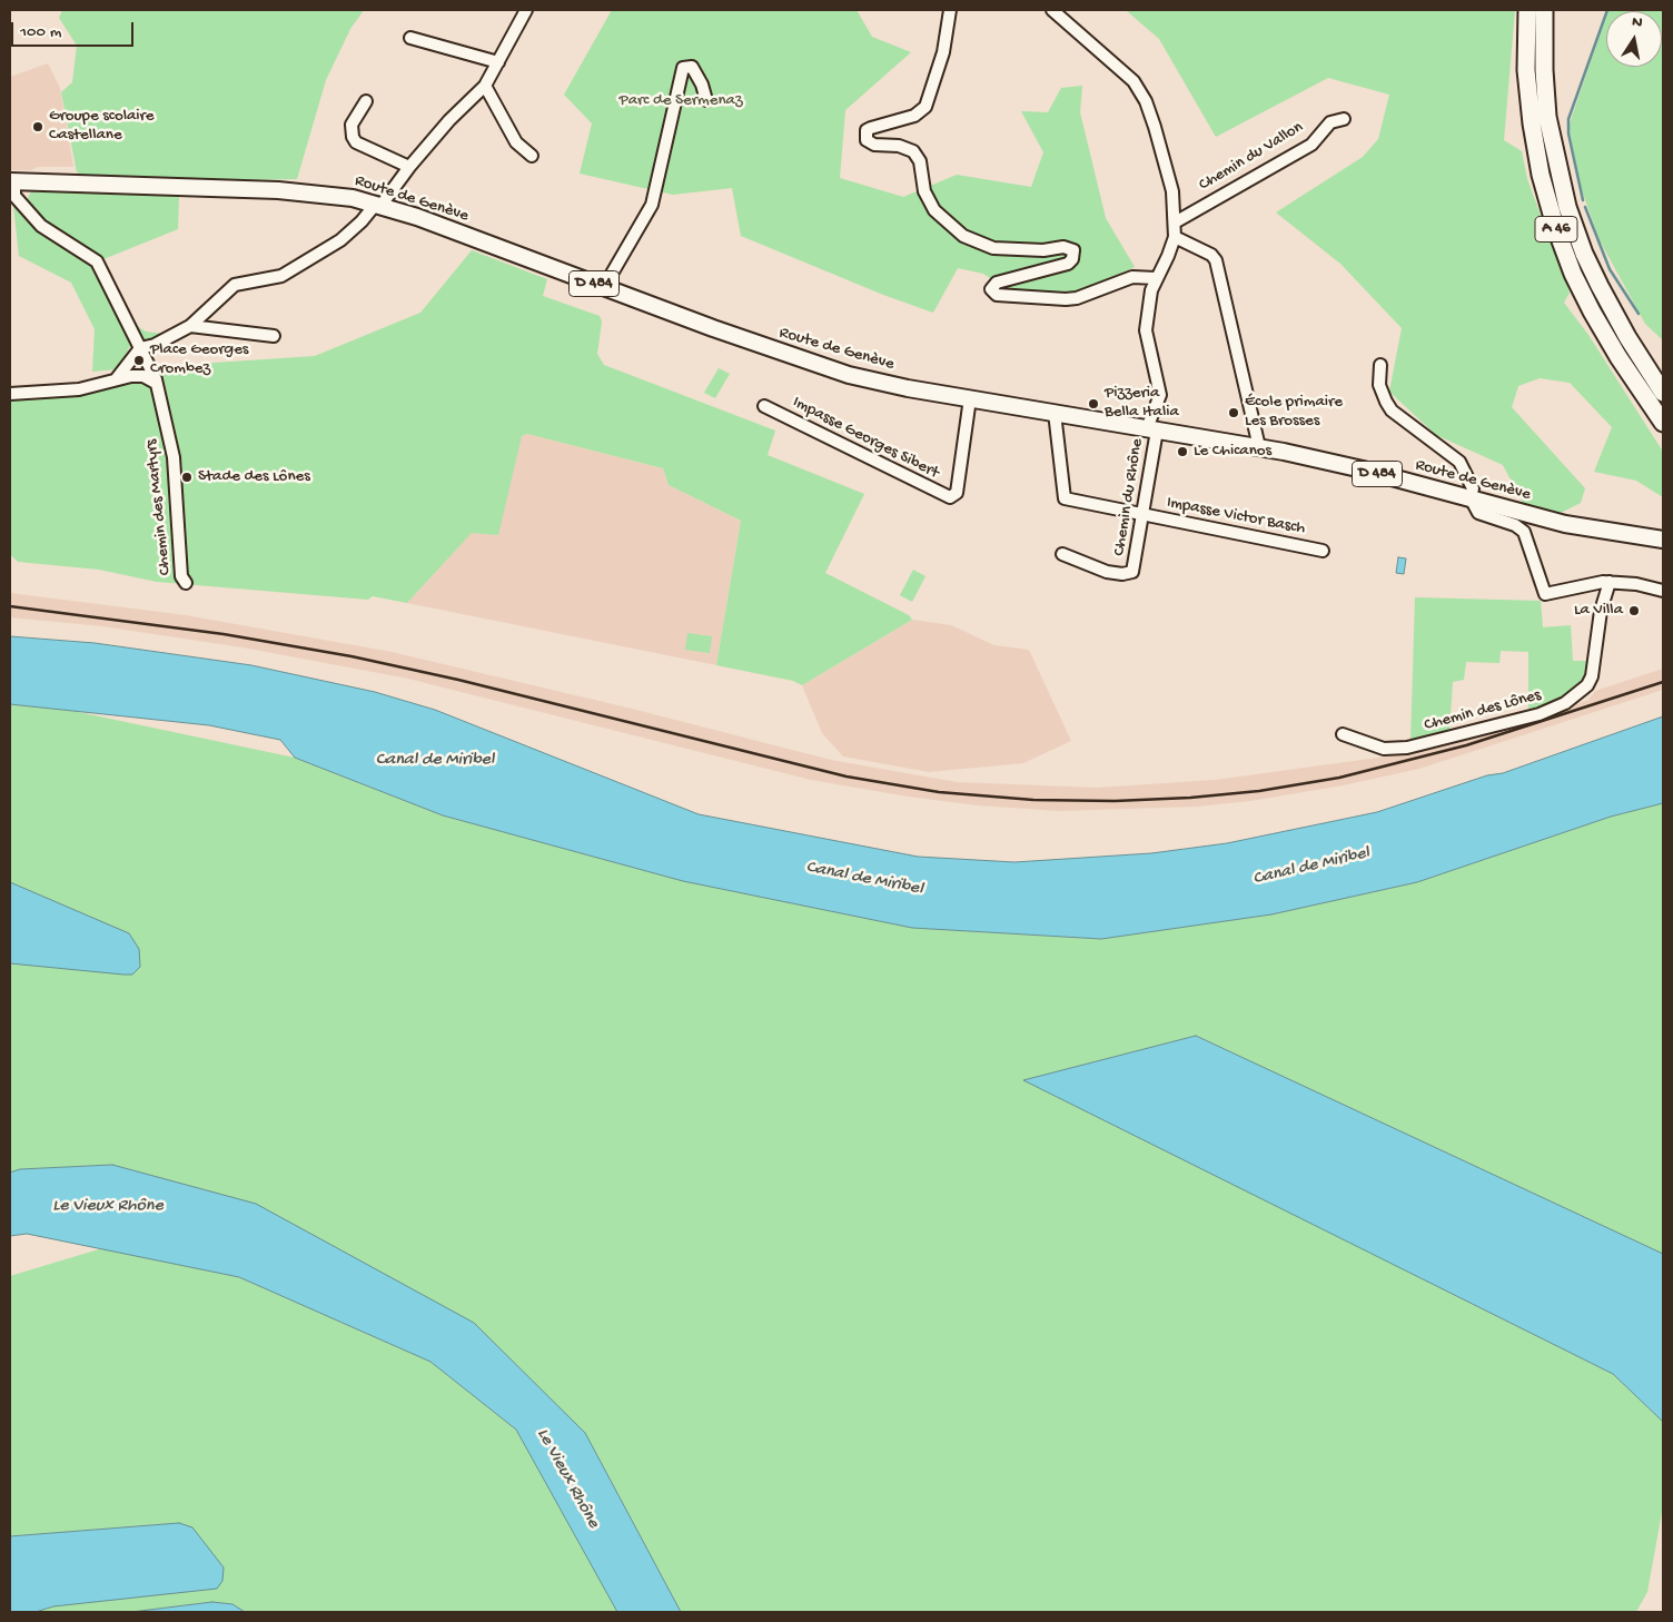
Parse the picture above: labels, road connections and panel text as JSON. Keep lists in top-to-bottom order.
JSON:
{
  "streets": {
    "highway": ["A 46"],
    "main road": ["Route de Genève", "D 484"],
    "street": [
      "Chemin du Vallon",
      "Impasse Georges Sibert",
      "Chemin du Rhône",
      "Chemin des Martyrs",
      "Impasse Victor Basch",
      "Chemin des Lônes"
    ]
  },
  "crossings": [
    ["Route de Genève", "Impasse Georges Sibert"],
    ["Route de Genève", "Chemin du Rhône"],
    ["Route de Genève", "Chemin des Martyrs"],
    ["Route de Genève", "Impasse Victor Basch"],
    ["Chemin du Rhône", "Impasse Victor Basch"]
  ],
  "water": ["Canal de Miribel", "Le Vieux Rhône"],
  "parks": ["Parc de Sermenaz"],
  "places": [
    "Groupe scolaire Castellane",
    "Place Georges Crombez",
    "Pizzeria Bella Italia",
    "École primaire Les Brosses",
    "Le Chicanos",
    "Stade des Lônes",
    "La Villa"
  ],
  "scale_bar": "100 m",
  "north": "top"
}
